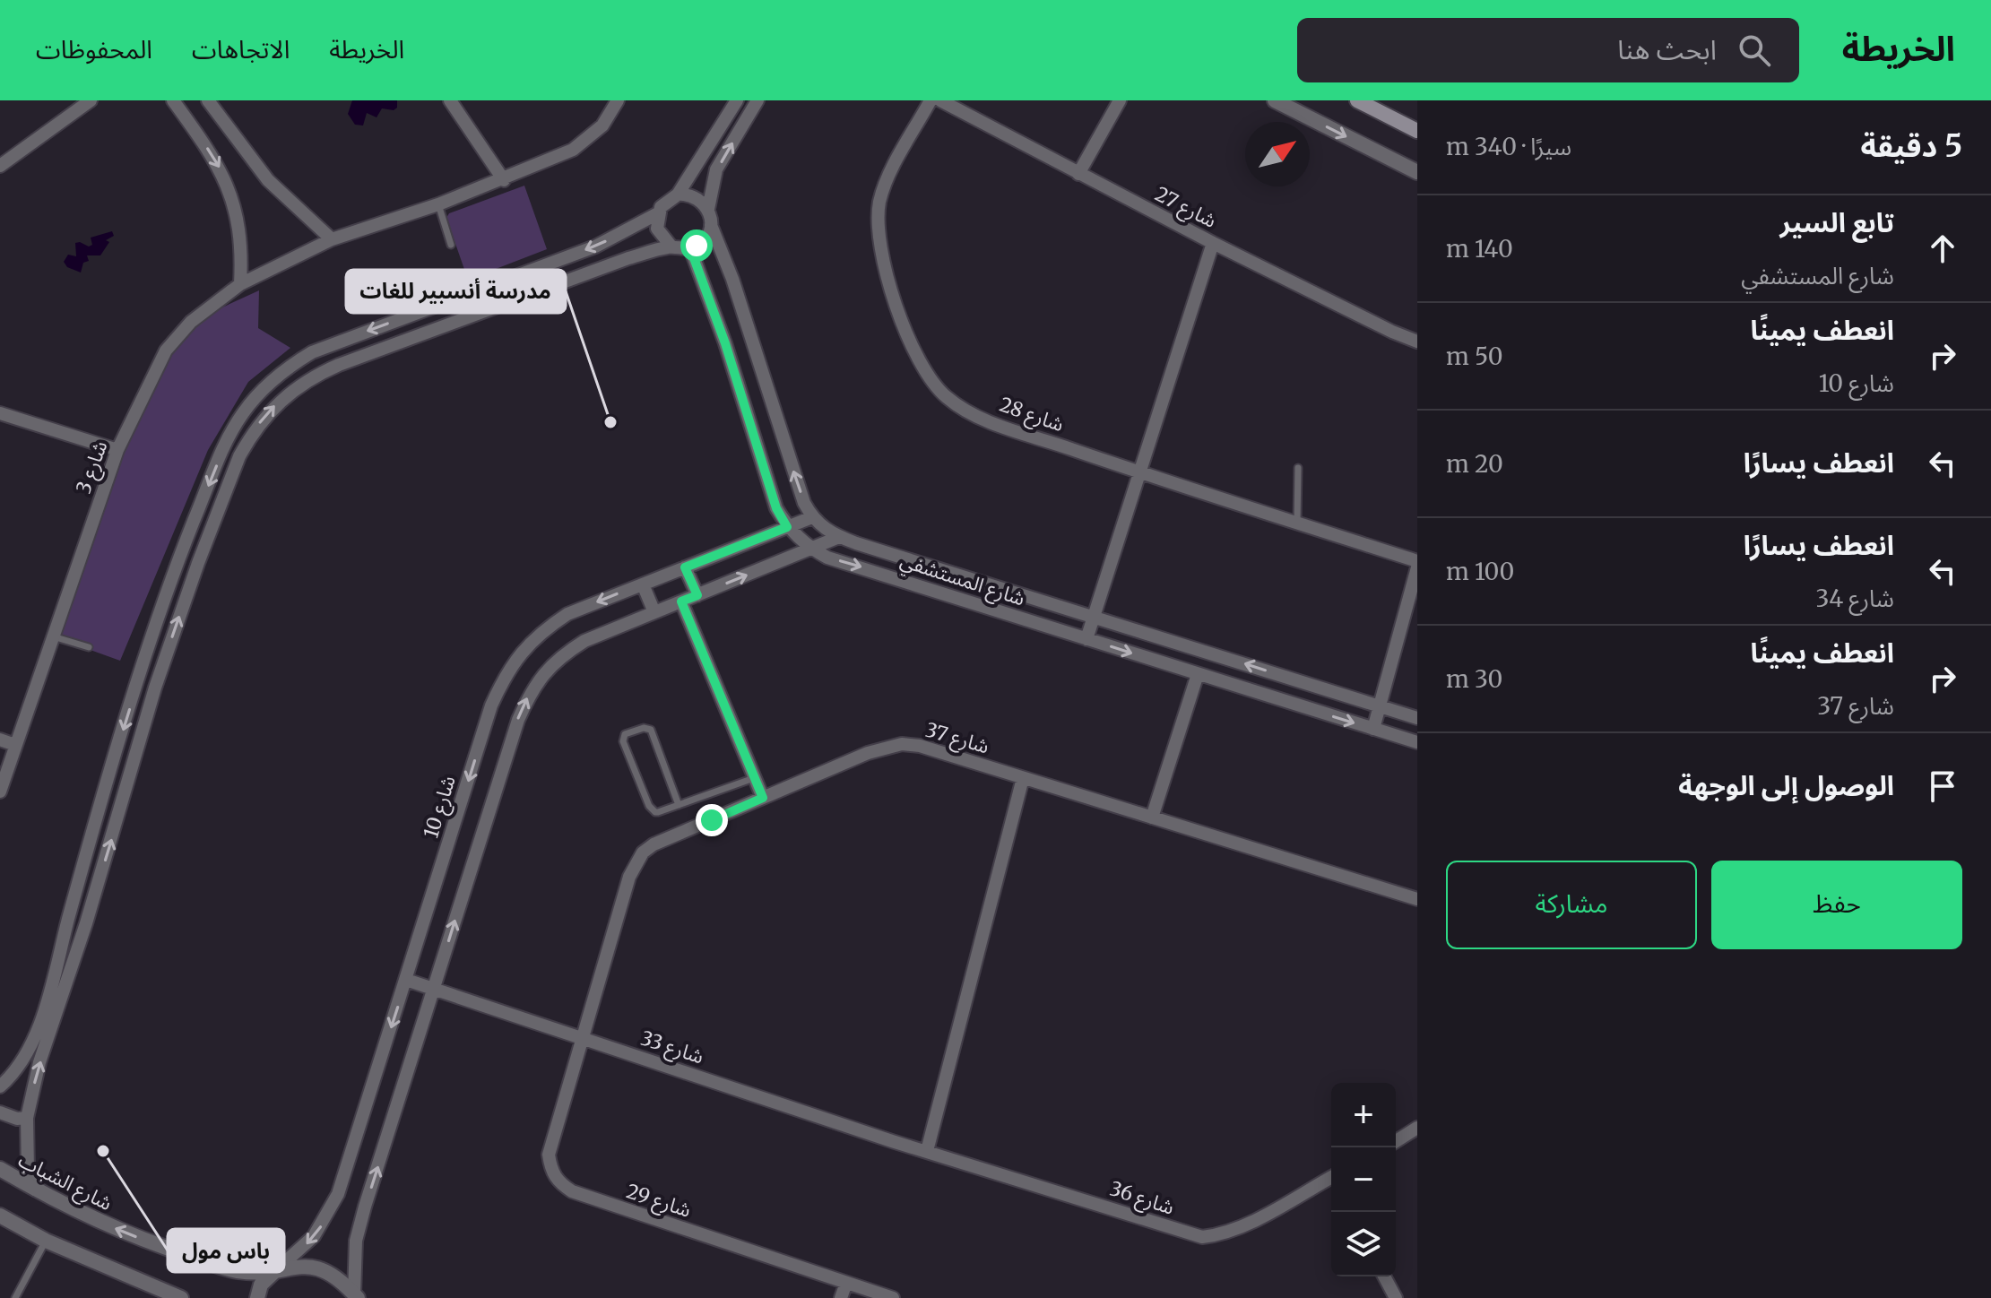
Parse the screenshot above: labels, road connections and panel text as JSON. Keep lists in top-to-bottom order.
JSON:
{
  "streets": {
    "street": [
      "شارع 27",
      "شارع 28",
      "شارع 3",
      "شارع المستشفي",
      "شارع 37",
      "شارع 10",
      "شارع 33",
      "شارع الشباب",
      "شارع 36",
      "شارع 29"
    ]
  },
  "crossings": [
    ["شارع المستشفي", "شارع 10"],
    ["شارع 37", "شارع 33"],
    ["شارع 37", "شارع 29"],
    ["شارع 10", "شارع 33"],
    ["شارع 10", "شارع الشباب"],
    ["شارع 33", "شارع 36"],
    ["شارع 33", "شارع 29"]
  ],
  "places": ["مدرسة أنسبير للغات", "باس مول"],
  "north": "top right",
  "page": {
    "header": "الخريطة",
    "search": "ابحث هنا",
    "nav": ["الخريطة", "الاتجاهات", "المحفوظات"],
    "heading": ["5 دقيقة", "سيرًا · 340 m"],
    "list": [
      ["تابع السير", "شارع المستشفي", "140 m"],
      ["انعطف يمينًا", "شارع 10", "50 m"],
      ["انعطف يسارًا", "20 m"],
      ["انعطف يسارًا", "شارع 34", "100 m"],
      ["انعطف يمينًا", "شارع 37", "30 m"],
      "الوصول إلى الوجهة"
    ],
    "buttons": ["حفظ", "مشاركة"],
    "map_buttons": ["+", "−"]
  }
}
